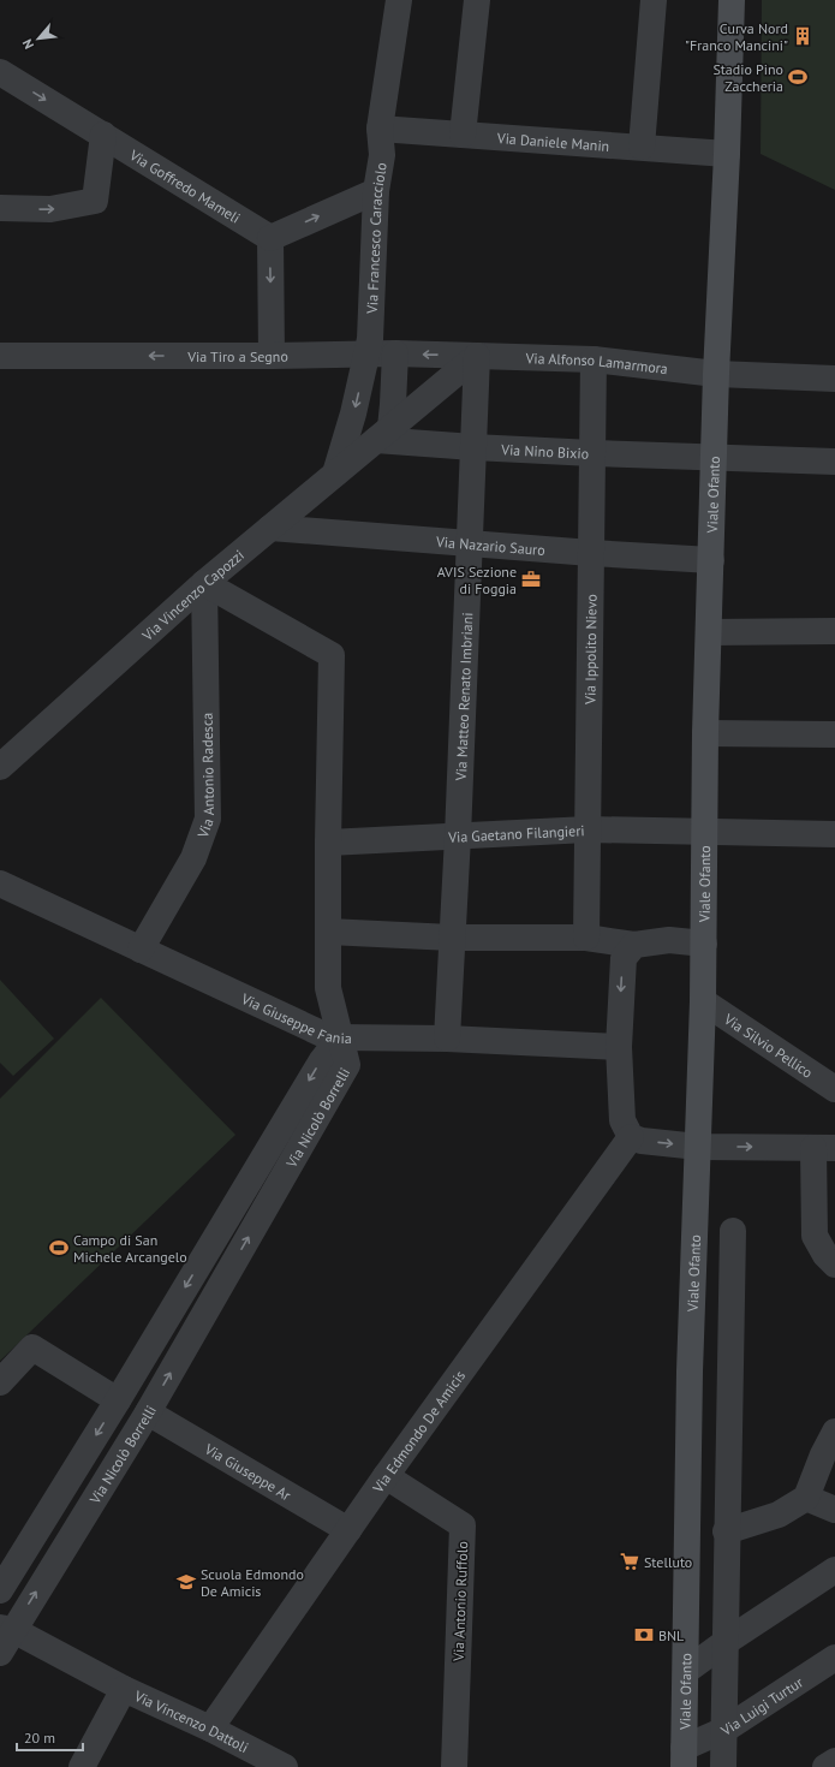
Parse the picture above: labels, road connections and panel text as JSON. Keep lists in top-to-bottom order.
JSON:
{
  "streets": {
    "main road": ["Viale Ofanto"],
    "street": [
      "Via Daniele Manin",
      "Via Goffredo Mameli",
      "Via Francesco Caracciolo",
      "Via Tiro a Segno",
      "Via Alfonso Lamarmora",
      "Via Nino Bixio",
      "Via Nazario Sauro",
      "Via Vincenzo Capozzi",
      "Via Ippolito Nievo",
      "Via Matteo Renato Imbriani",
      "Via Antonio Radesca",
      "Via Gaetano Filangieri",
      "Via Giuseppe Fania",
      "Via Silvio Pellico",
      "Via Nicolò Borrelli",
      "Via Edmondo De Amicis",
      "Via Giuseppe Ar",
      "Via Antonio Ruffolo",
      "Via Luigi Turtur",
      "Via Vincenzo Dattoli"
    ]
  },
  "crossings": [
    ["Via Daniele Manin", "Via Francesco Caracciolo"],
    ["Via Daniele Manin", "Viale Ofanto"],
    ["Via Francesco Caracciolo", "Via Tiro a Segno"],
    ["Via Francesco Caracciolo", "Via Vincenzo Capozzi"],
    ["Via Tiro a Segno", "Via Alfonso Lamarmora"],
    ["Via Tiro a Segno", "Via Vincenzo Capozzi"],
    ["Via Tiro a Segno", "Via Matteo Renato Imbriani"],
    ["Via Alfonso Lamarmora", "Viale Ofanto"],
    ["Via Alfonso Lamarmora", "Via Vincenzo Capozzi"],
    ["Via Alfonso Lamarmora", "Via Ippolito Nievo"],
    ["Via Alfonso Lamarmora", "Via Matteo Renato Imbriani"],
    ["Via Nino Bixio", "Viale Ofanto"],
    ["Via Nino Bixio", "Via Vincenzo Capozzi"],
    ["Via Nino Bixio", "Via Ippolito Nievo"],
    ["Via Nino Bixio", "Via Matteo Renato Imbriani"],
    ["Viale Ofanto", "Via Nazario Sauro"],
    ["Viale Ofanto", "Via Gaetano Filangieri"],
    ["Viale Ofanto", "Via Silvio Pellico"],
    ["Viale Ofanto", "Via Luigi Turtur"],
    ["Via Nazario Sauro", "Via Vincenzo Capozzi"],
    ["Via Nazario Sauro", "Via Ippolito Nievo"],
    ["Via Nazario Sauro", "Via Matteo Renato Imbriani"],
    ["Via Vincenzo Capozzi", "Via Matteo Renato Imbriani"],
    ["Via Vincenzo Capozzi", "Via Antonio Radesca"],
    ["Via Ippolito Nievo", "Via Gaetano Filangieri"],
    ["Via Matteo Renato Imbriani", "Via Gaetano Filangieri"],
    ["Via Matteo Renato Imbriani", "Via Giuseppe Fania"],
    ["Via Antonio Radesca", "Via Giuseppe Fania"],
    ["Via Giuseppe Fania", "Via Nicolò Borrelli"],
    ["Via Nicolò Borrelli", "Via Giuseppe Ar"],
    ["Via Nicolò Borrelli", "Via Vincenzo Dattoli"],
    ["Via Edmondo De Amicis", "Via Giuseppe Ar"],
    ["Via Edmondo De Amicis", "Via Antonio Ruffolo"],
    ["Via Edmondo De Amicis", "Via Vincenzo Dattoli"]
  ],
  "one_way": ["Via Goffredo Mameli", "Via Tiro a Segno"],
  "places": {
    "building": ["Curva Nord \"Franco Mancini\""],
    "sports": ["Stadio Pino Zaccheria", "Campo di San Michele Arcangelo"],
    "office": ["AVIS Sezione di Foggia"],
    "supermarket": ["Stelluto"],
    "school or university": ["Scuola Edmondo De Amicis"],
    "bank": ["BNL"]
  },
  "scale_bar": "20 m",
  "north": "bottom left"
}
